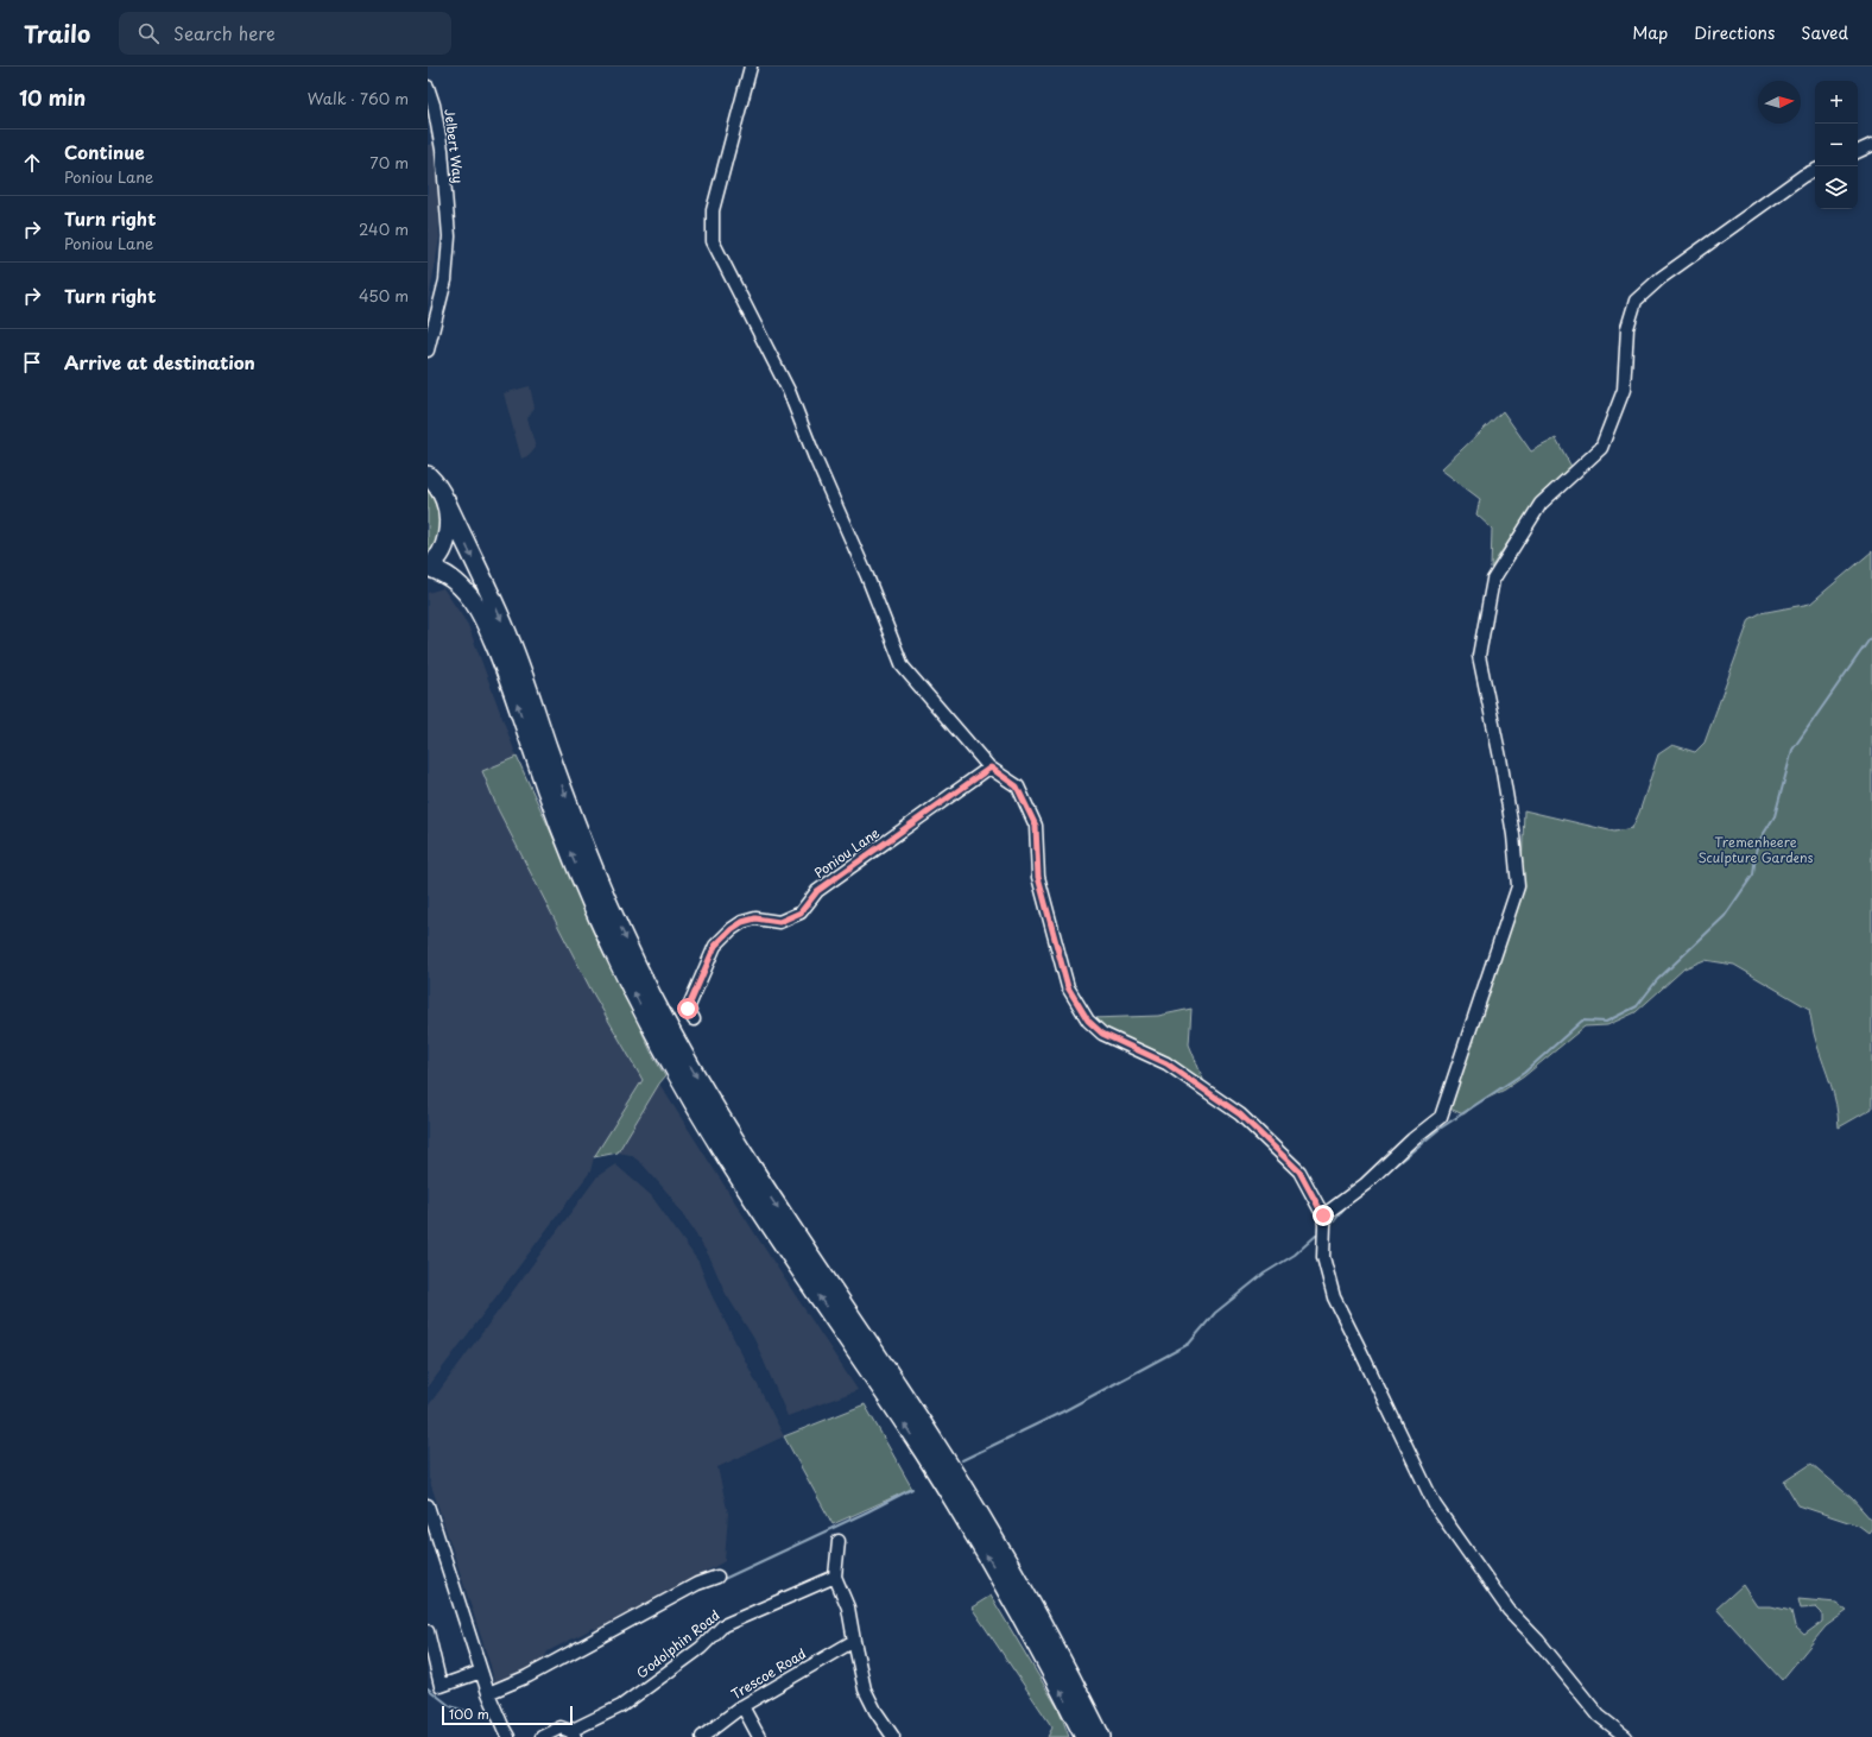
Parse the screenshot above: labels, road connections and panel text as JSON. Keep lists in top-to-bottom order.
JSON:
{
  "streets": {
    "street": [
      "Jelbert Way",
      "Poniou Lane",
      "Godolphin Road",
      "Trescoe Road"
    ]
  },
  "parks": ["Tremenheere Sculpture Gardens"],
  "scale_bar": "100 m",
  "north": "right",
  "page": {
    "header": "Trailo",
    "search": "Search here",
    "nav": ["Map", "Directions", "Saved"],
    "heading": ["10 min", "Walk · 760 m"],
    "map_buttons": ["+", "−"],
    "list": [
      ["Continue", "Poniou Lane", "70 m"],
      ["Turn right", "Poniou Lane", "240 m"],
      ["Turn right", "450 m"],
      "Arrive at destination"
    ],
    "scale": "100 m"
  }
}
